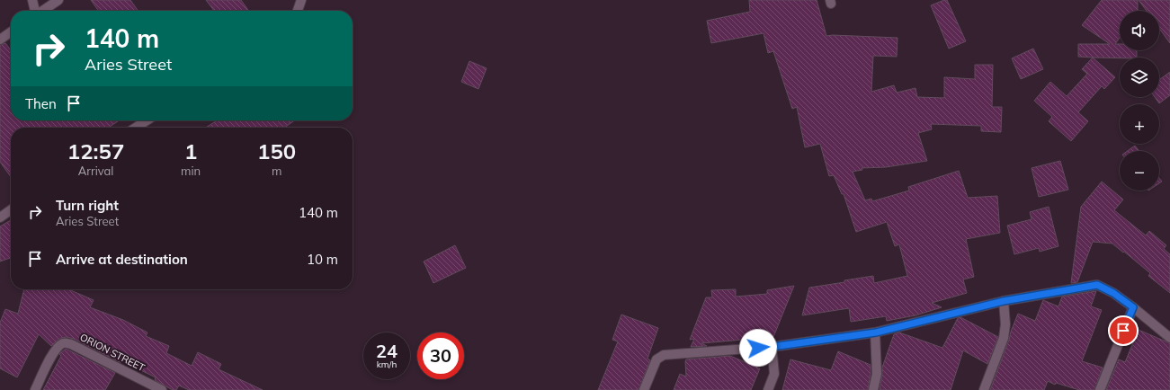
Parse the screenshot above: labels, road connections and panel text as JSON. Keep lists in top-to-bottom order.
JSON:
{
  "streets": {
    "street": ["ORION STREET"]
  },
  "page": {
    "map_buttons": ["+", "−"],
    "turn": ["140 m", "Aries Street"],
    "then": "Then",
    "eta": [
      "12:57",
      "Arrival",
      "1",
      "min",
      "150",
      "m"
    ],
    "list": [
      {
        "name": "Turn right",
        "note": "Aries Street",
        "value": "140 m"
      },
      {
        "name": "Arrive at destination",
        "value": "10 m"
      }
    ],
    "speed": "24 km/h",
    "limit": "30"
  }
}
